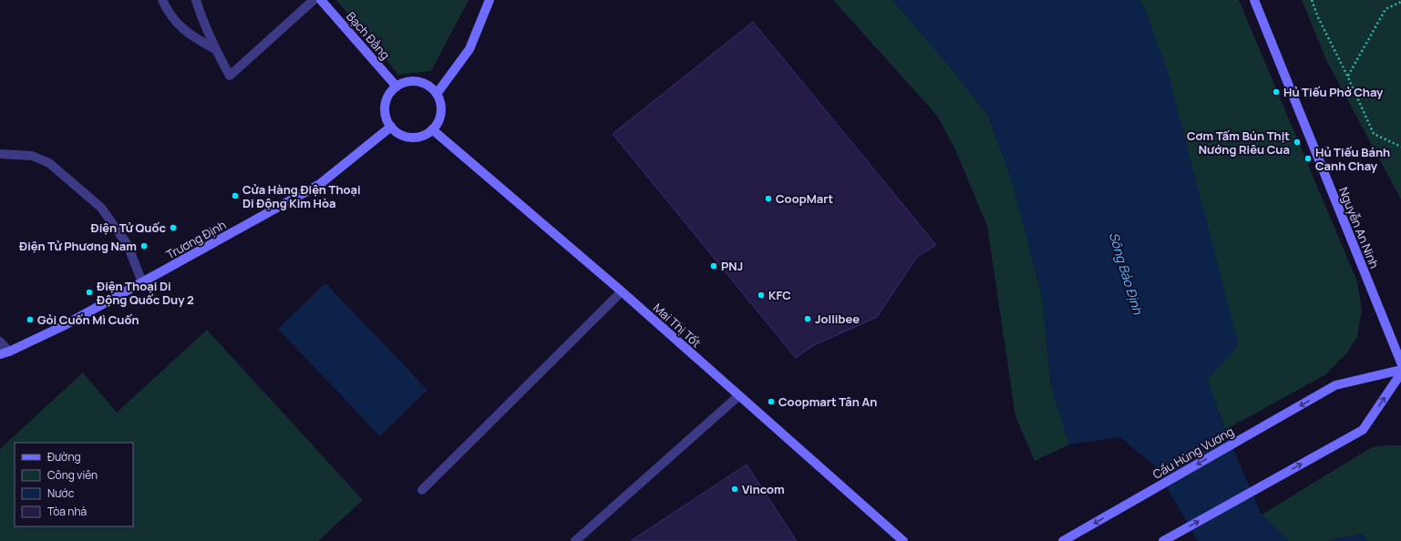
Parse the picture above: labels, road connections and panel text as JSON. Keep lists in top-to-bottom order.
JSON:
{
  "streets": {
    "street": [
      "Bạch Đằng",
      "Nguyễn An Ninh",
      "Trương Định",
      "Mai Thị Tốt",
      "Cầu Hùng Vương"
    ]
  },
  "crossings": [
    ["Bạch Đằng", "Trương Định"],
    ["Bạch Đằng", "Mai Thị Tốt"],
    ["Trương Định", "Mai Thị Tốt"]
  ],
  "water": ["Sông Bảo Định"],
  "places": [
    "Hủ Tiếu Phở Chay",
    "Cơm Tấm Bún Thịt Nướng Riêu Cua",
    "Hủ Tiếu Bánh Canh Chay",
    "Cửa Hàng Điện Thoại Di Động Kim Hòa",
    "CoopMart",
    "Điện Tử Quốc",
    "Điện Tử Phương Nam",
    "PNJ",
    "Điện Thoại Di Động Quốc Duy 2",
    "KFC",
    "Jollibee",
    "Gỏi Cuốn Mì Cuốn",
    "Coopmart Tân An",
    "Vincom"
  ],
  "legend": [
    "Đường",
    "Công viên",
    "Nước",
    "Tòa nhà"
  ]
}
